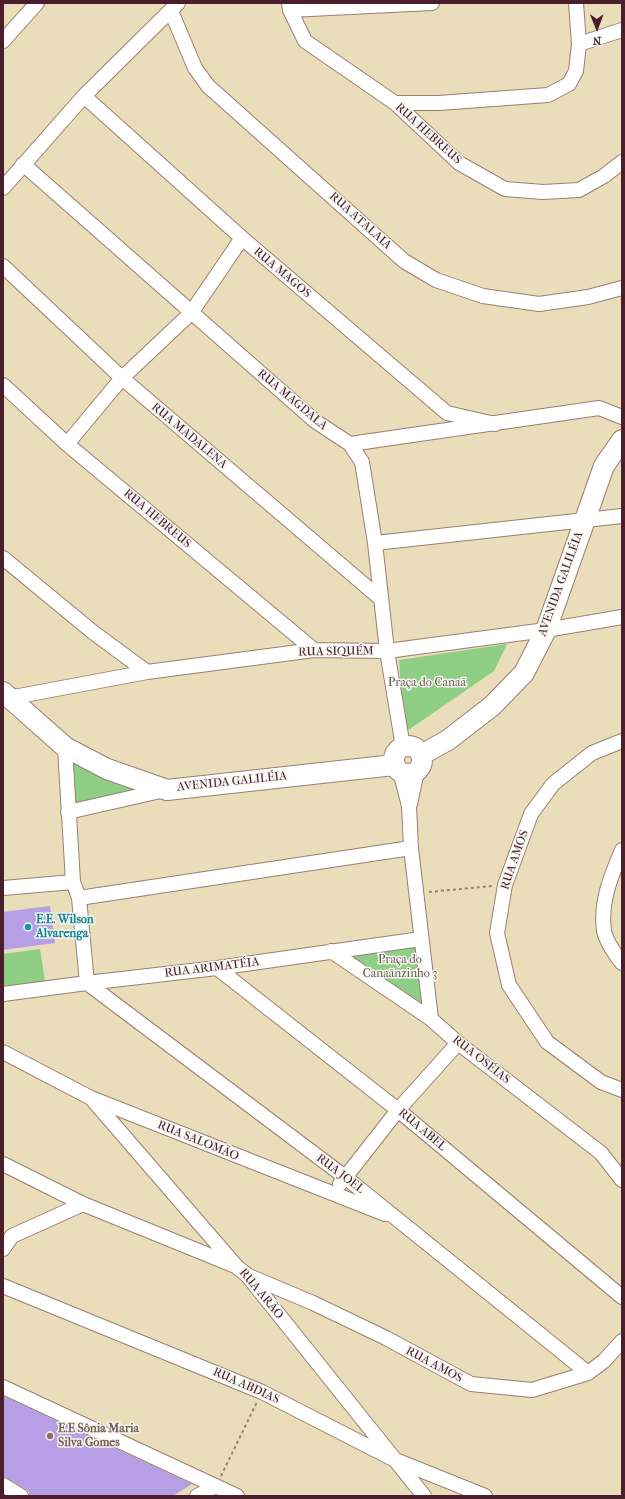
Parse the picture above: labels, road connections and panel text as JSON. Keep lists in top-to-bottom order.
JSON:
{
  "streets": {
    "main road": ["AVENIDA GALILÉIA"],
    "street": [
      "RUA HEBREUS",
      "RUA ATALAIA",
      "RUA MAGOS",
      "RUA MAGDALA",
      "RUA MADALENA",
      "RUA SIQUÉM",
      "RUA AMOS",
      "RUA ARIMATÉIA",
      "RUA OSÉIAS",
      "RUA ABEL",
      "RUA SALOMÃO",
      "RUA JOEL",
      "RUA ARÃO",
      "RUA ABDIAS"
    ]
  },
  "crossings": [
    ["RUA HEBREUS", "RUA SIQUÉM"],
    ["RUA MAGDALA", "RUA MADALENA"],
    ["RUA MAGDALA", "RUA SIQUÉM"],
    ["AVENIDA GALILÉIA", "RUA SIQUÉM"],
    ["RUA AMOS", "RUA JOEL"],
    ["RUA AMOS", "RUA ARÃO"],
    ["RUA ARIMATÉIA", "RUA OSÉIAS"],
    ["RUA ARIMATÉIA", "RUA ABEL"],
    ["RUA ARIMATÉIA", "RUA JOEL"],
    ["RUA SALOMÃO", "RUA JOEL"],
    ["RUA SALOMÃO", "RUA ARÃO"],
    ["RUA ARÃO", "RUA ABDIAS"]
  ],
  "parks": ["Praça do Canaã", "Praça do Canaãnzinho 3"],
  "places": ["E.E. Wilson Alvarenga", "E.E Sônia Maria Silva Gomes"],
  "north": "bottom"
}
